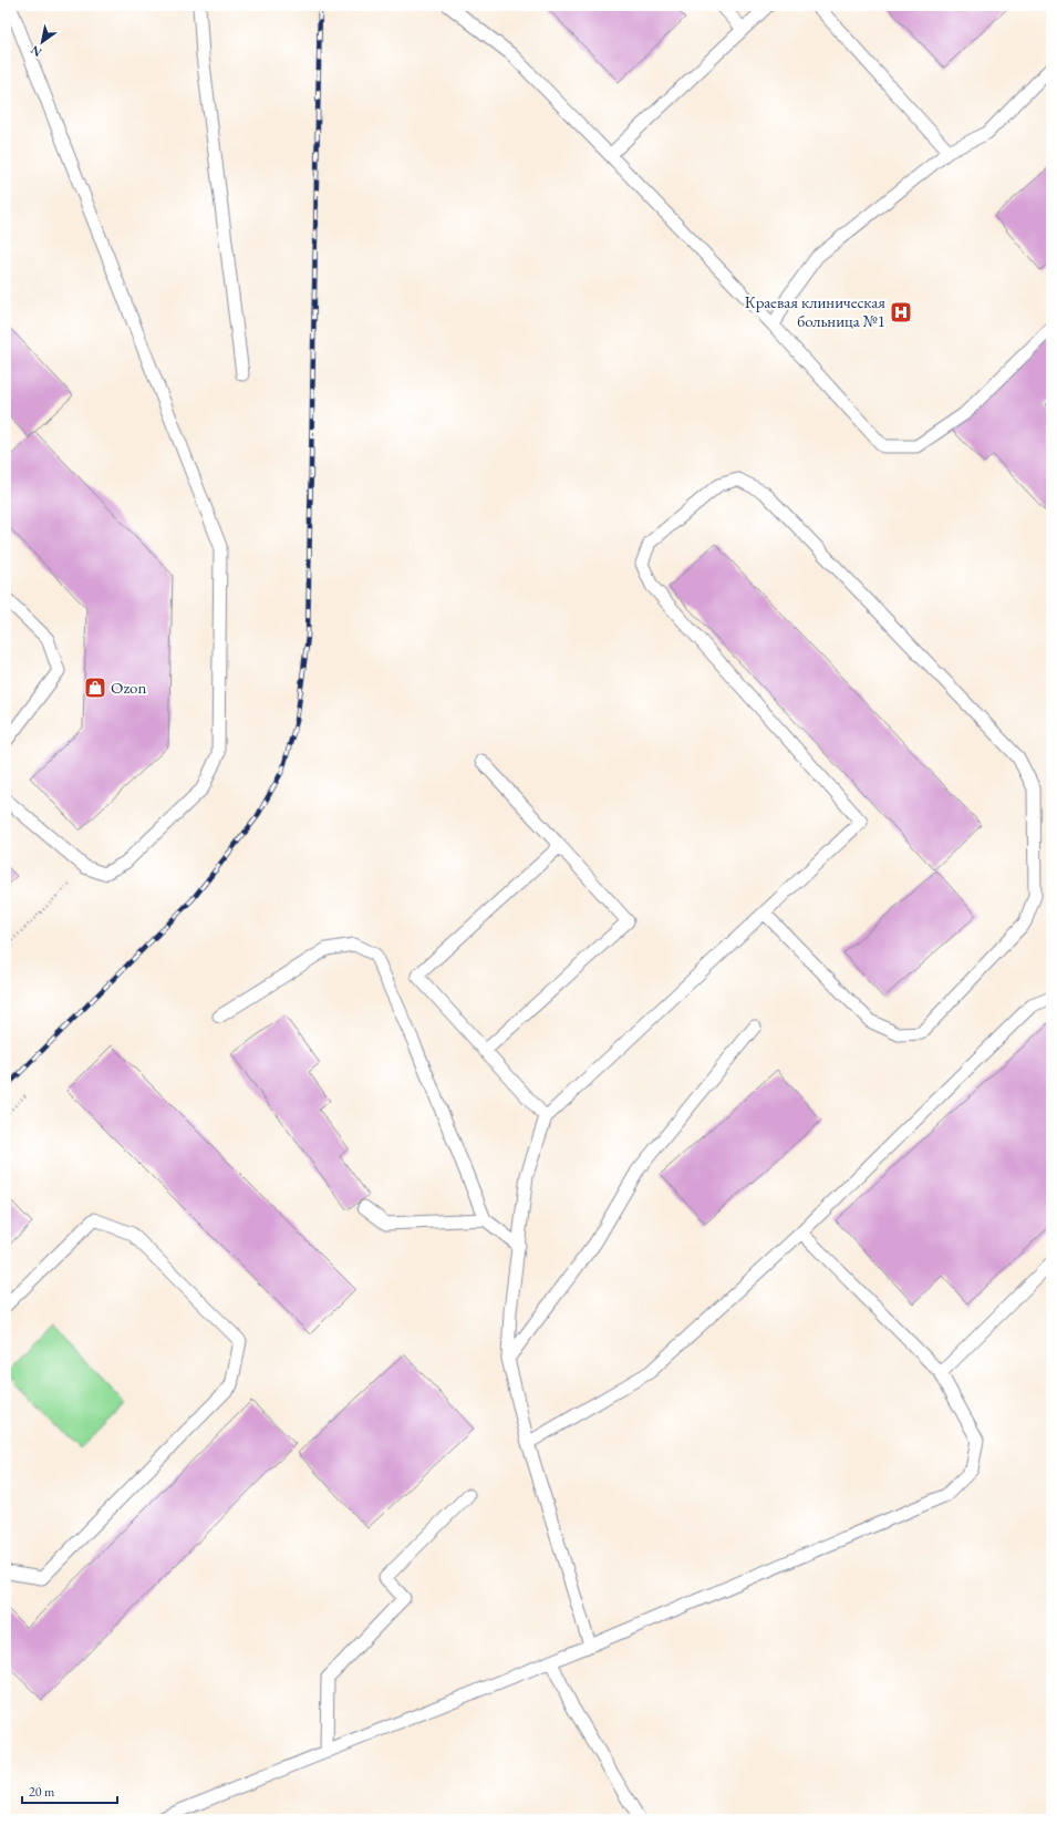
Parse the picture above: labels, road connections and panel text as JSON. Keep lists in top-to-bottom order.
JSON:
{
  "places": {
    "hospital": ["Краевая клиническая больница №1"],
    "shop": ["Ozon"]
  },
  "scale_bar": "20 m",
  "north": "bottom left"
}
